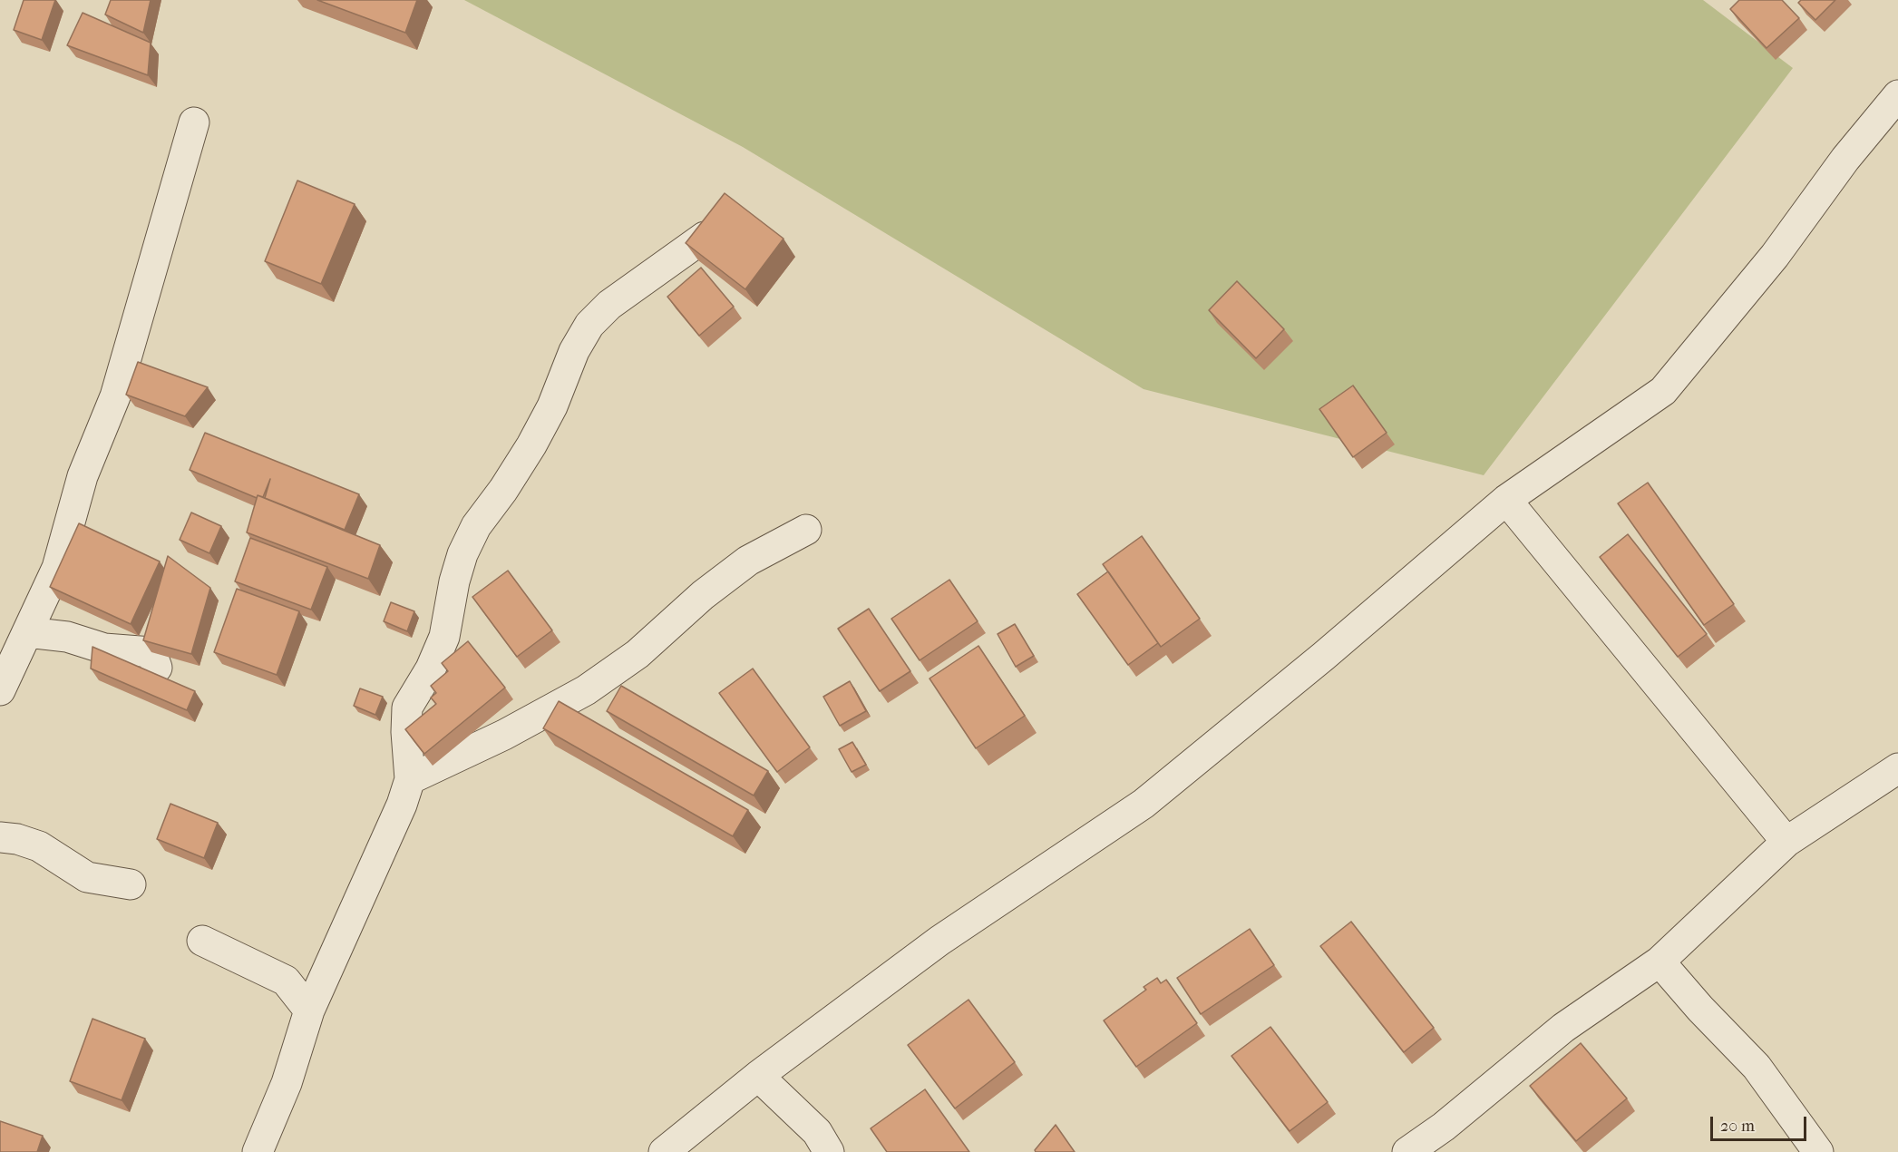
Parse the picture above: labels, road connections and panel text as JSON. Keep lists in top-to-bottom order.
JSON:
{
  "scale_bar": "20 m"
}
